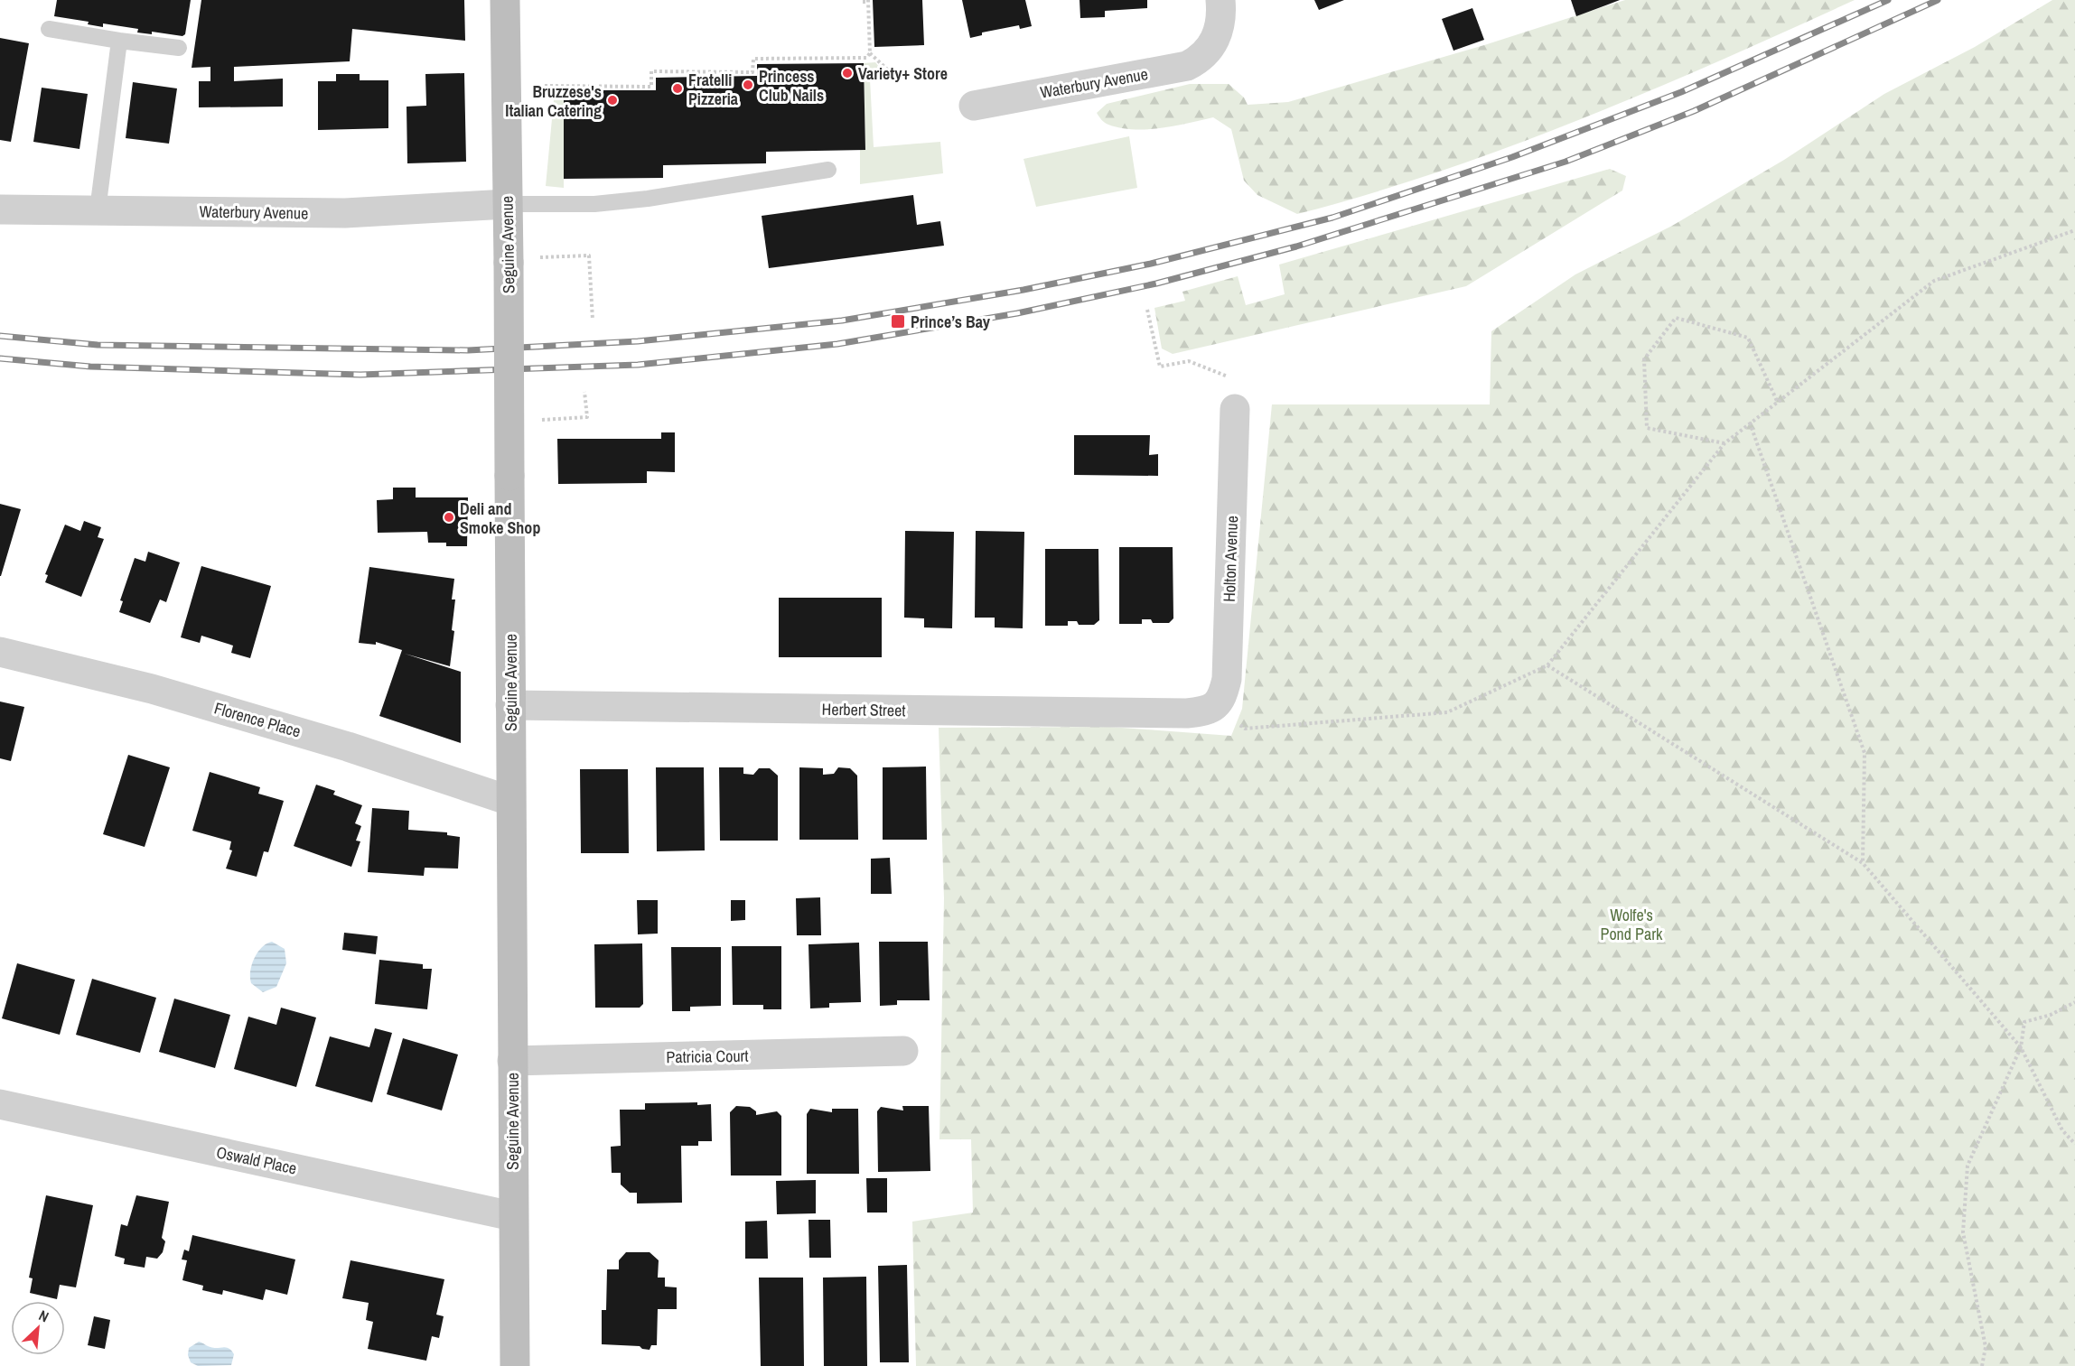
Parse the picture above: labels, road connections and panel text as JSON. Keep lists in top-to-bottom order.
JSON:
{
  "streets": {
    "street": [
      "Waterbury Avenue",
      "Seguine Avenue",
      "Holton Avenue",
      "Herbert Street",
      "Florence Place",
      "Patricia Court",
      "Oswald Place"
    ]
  },
  "crossings": [
    ["Waterbury Avenue", "Seguine Avenue"],
    ["Seguine Avenue", "Herbert Street"],
    ["Seguine Avenue", "Florence Place"],
    ["Seguine Avenue", "Patricia Court"],
    ["Seguine Avenue", "Oswald Place"],
    ["Holton Avenue", "Herbert Street"]
  ],
  "parks": ["Wolfe's Pond Park"],
  "places": {
    "other": [
      "Variety+ Store",
      "Princess Club Nails",
      "Fratelli Pizzeria",
      "Bruzzese's Italian Catering",
      "Deli and Smoke Shop"
    ],
    "transit": ["Prince’s Bay"]
  },
  "north": "top right"
}
